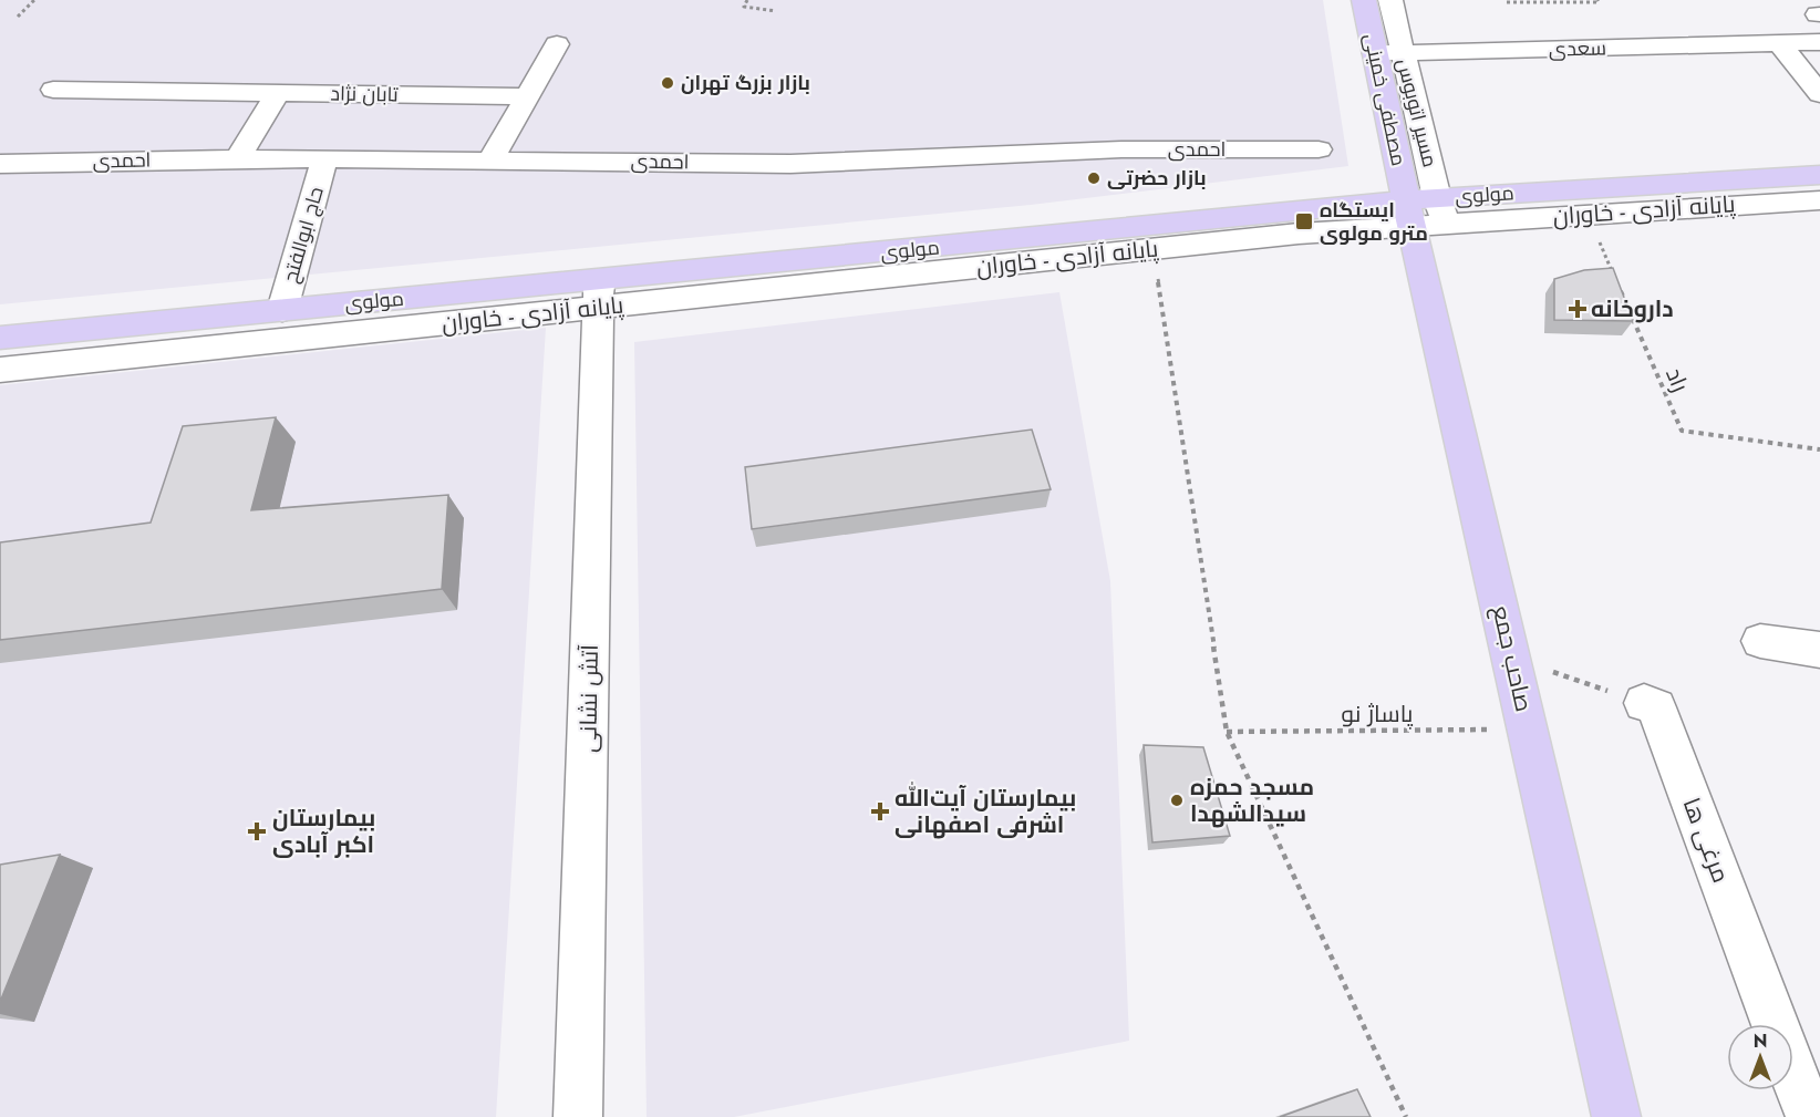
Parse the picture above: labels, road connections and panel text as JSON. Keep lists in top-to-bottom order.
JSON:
{
  "streets": {
    "main road": ["مصطفی خمینی", "مولوی", "صاحب جمع"],
    "street": [
      "سعدی",
      "تابان نژاد",
      "مسیر اتوبوس",
      "احمدی",
      "پایانه آزادی - خاوران",
      "حاج ابوالفتح",
      "آتش نشانی",
      "مرغی ها"
    ],
    "path": ["راد", "پاساژ نو"]
  },
  "crossings": [
    ["سعدی", "مصطفی خمینی"],
    ["سعدی", "مسیر اتوبوس"],
    ["مصطفی خمینی", "مسیر اتوبوس"],
    ["مصطفی خمینی", "مولوی"],
    ["مصطفی خمینی", "پایانه آزادی - خاوران"],
    ["مصطفی خمینی", "صاحب جمع"],
    ["مسیر اتوبوس", "مولوی"],
    ["مسیر اتوبوس", "پایانه آزادی - خاوران"],
    ["مسیر اتوبوس", "صاحب جمع"],
    ["احمدی", "حاج ابوالفتح"],
    ["مولوی", "پایانه آزادی - خاوران"],
    ["مولوی", "حاج ابوالفتح"],
    ["مولوی", "صاحب جمع"],
    ["مولوی", "آتش نشانی"],
    ["پایانه آزادی - خاوران", "صاحب جمع"],
    ["پایانه آزادی - خاوران", "آتش نشانی"],
    ["صاحب جمع", "پاساژ نو"]
  ],
  "places": {
    "other": ["بازار بزرگ تهران", "بازار حضرتی", "مسجد حمزه سیدالشهدا"],
    "transit": ["ایستگاه مترو مولوی"],
    "health": ["داروخانه", "بیمارستان آیت‌الله اشرفی اصفهانی", "بیمارستان اکبر آبادی"]
  },
  "north": "top"
}
